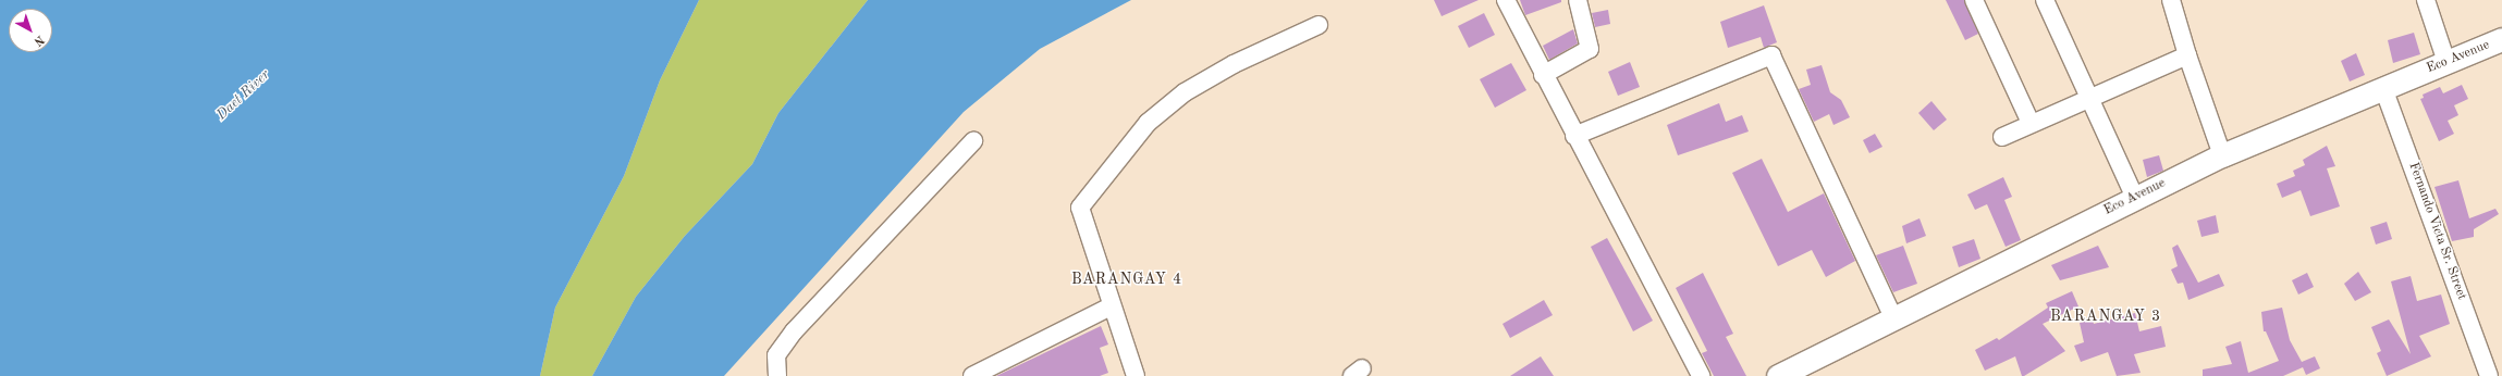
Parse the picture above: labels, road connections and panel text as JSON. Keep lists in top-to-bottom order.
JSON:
{
  "streets": {
    "main road": ["Eco Avenue"],
    "street": ["Fernando Victa Sr. Street"]
  },
  "crossings": [
    ["Eco Avenue", "Fernando Victa Sr. Street"]
  ],
  "districts": ["BARANGAY 4", "BARANGAY 3"],
  "water": ["Daet River"],
  "north": "bottom right"
}
